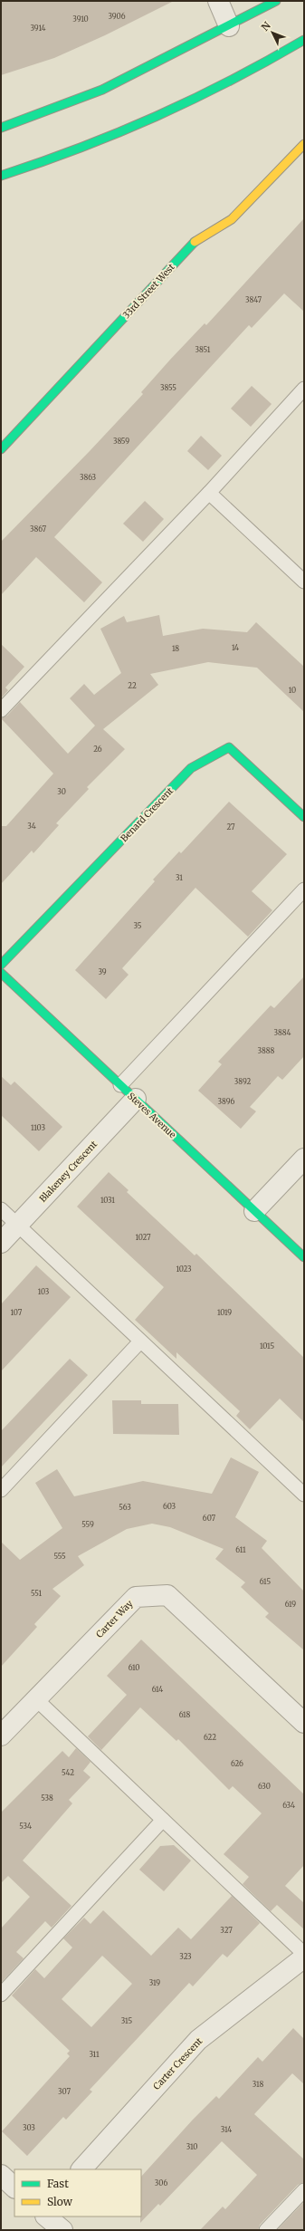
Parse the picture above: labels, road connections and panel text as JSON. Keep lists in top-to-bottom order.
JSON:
{
  "streets": {
    "street": [
      "33rd Street West",
      "Benard Crescent",
      "Steves Avenue",
      "Blakeney Crescent",
      "Carter Way",
      "Carter Crescent"
    ]
  },
  "crossings": [
    ["Steves Avenue", "Blakeney Crescent"]
  ],
  "house_numbers": [
    "3906",
    "3910",
    "3914",
    "3847",
    "3851",
    "3855",
    "3859",
    "3863",
    "3867",
    "14",
    "18",
    "22",
    "10",
    "26",
    "30",
    "34",
    "27",
    "31",
    "35",
    "39",
    "3884",
    "3888",
    "3892",
    "3896",
    "1103",
    "1031",
    "1027",
    "1023",
    "103",
    "107",
    "1019",
    "1015",
    "603",
    "563",
    "607",
    "559",
    "611",
    "555",
    "615",
    "551",
    "619",
    "610",
    "614",
    "618",
    "622",
    "626",
    "542",
    "630",
    "538",
    "634",
    "534",
    "327",
    "323",
    "319",
    "315",
    "311",
    "318",
    "307",
    "303",
    "314",
    "310",
    "306"
  ],
  "legend": ["Fast", "Slow"],
  "north": "top left"
}
